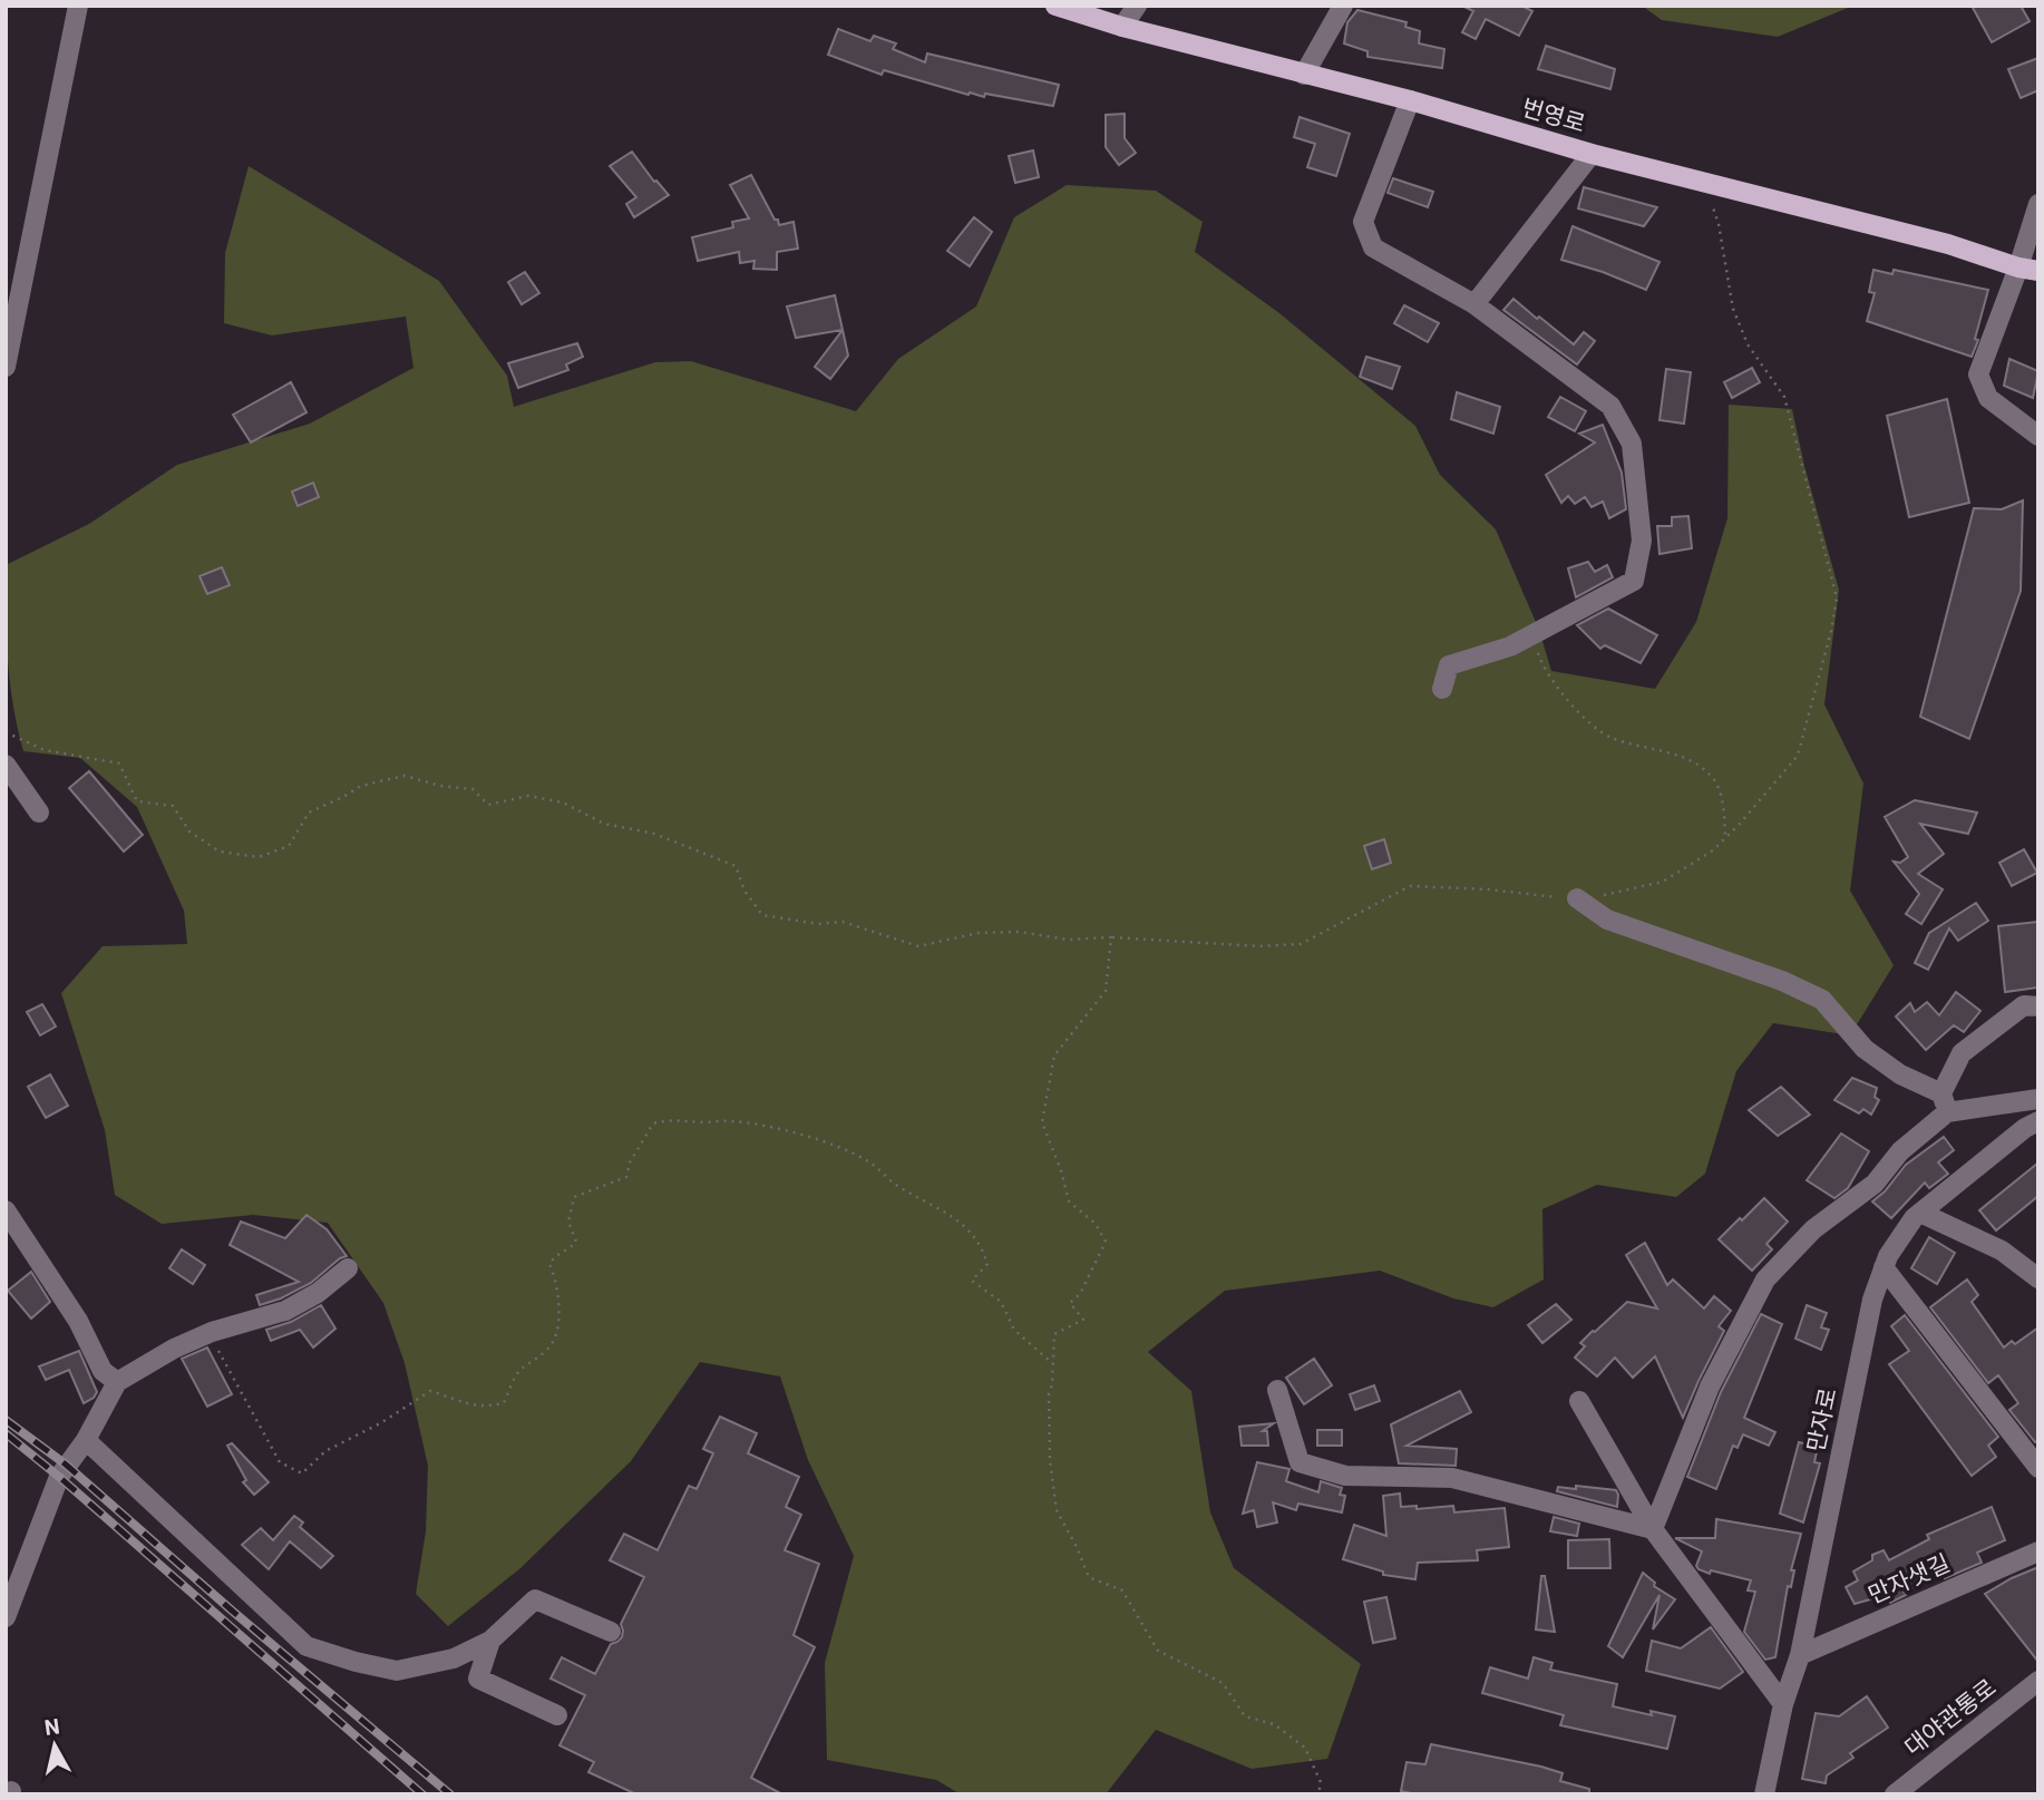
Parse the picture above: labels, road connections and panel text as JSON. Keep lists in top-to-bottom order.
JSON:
{
  "streets": {
    "main road": ["번영로"],
    "street": ["만자로", "만자샛길", "대야관통로"]
  },
  "crossings": [
    ["만자로", "만자샛길"]
  ],
  "north": "top"
}
